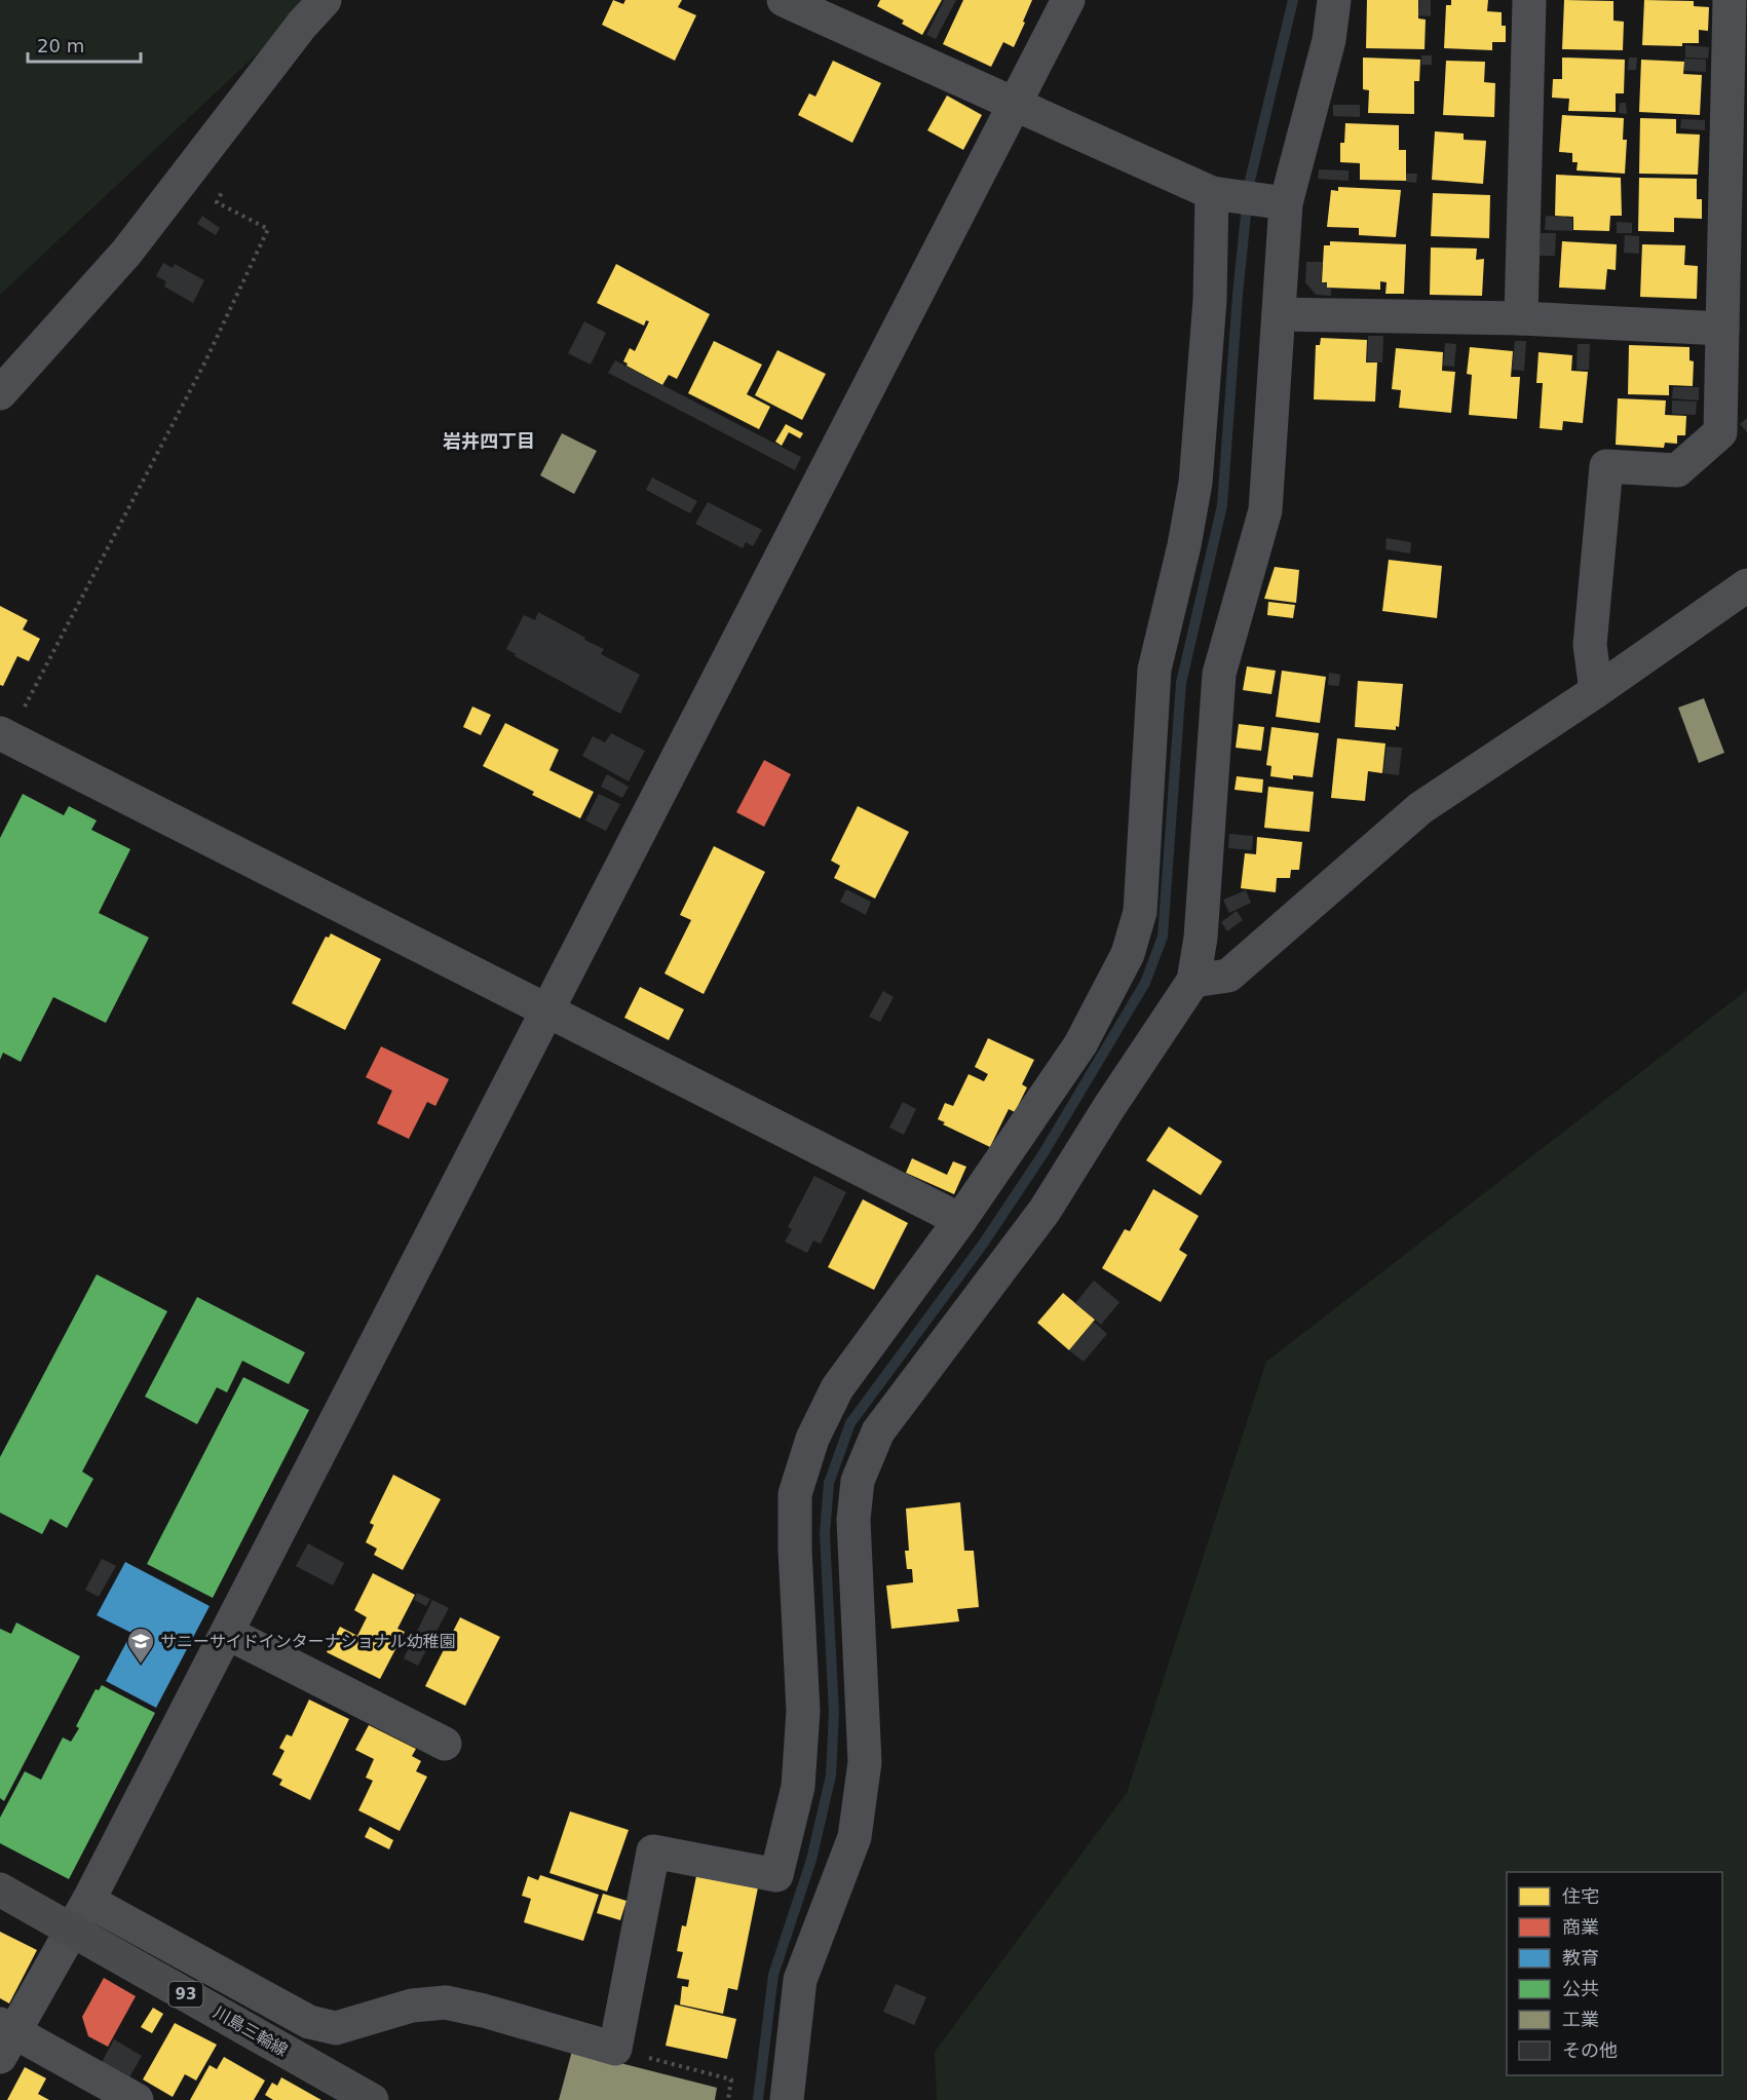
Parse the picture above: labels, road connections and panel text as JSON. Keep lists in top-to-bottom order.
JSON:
{
  "streets": {
    "main road": ["93", "川島三輪線"]
  },
  "districts": ["岩井四丁目"],
  "places": {
    "school or university": ["サニーサイドインターナショナル幼稚園"]
  },
  "legend": [
    "住宅",
    "商業",
    "教育",
    "公共",
    "工業",
    "その他"
  ],
  "scale_bar": "20 m"
}
